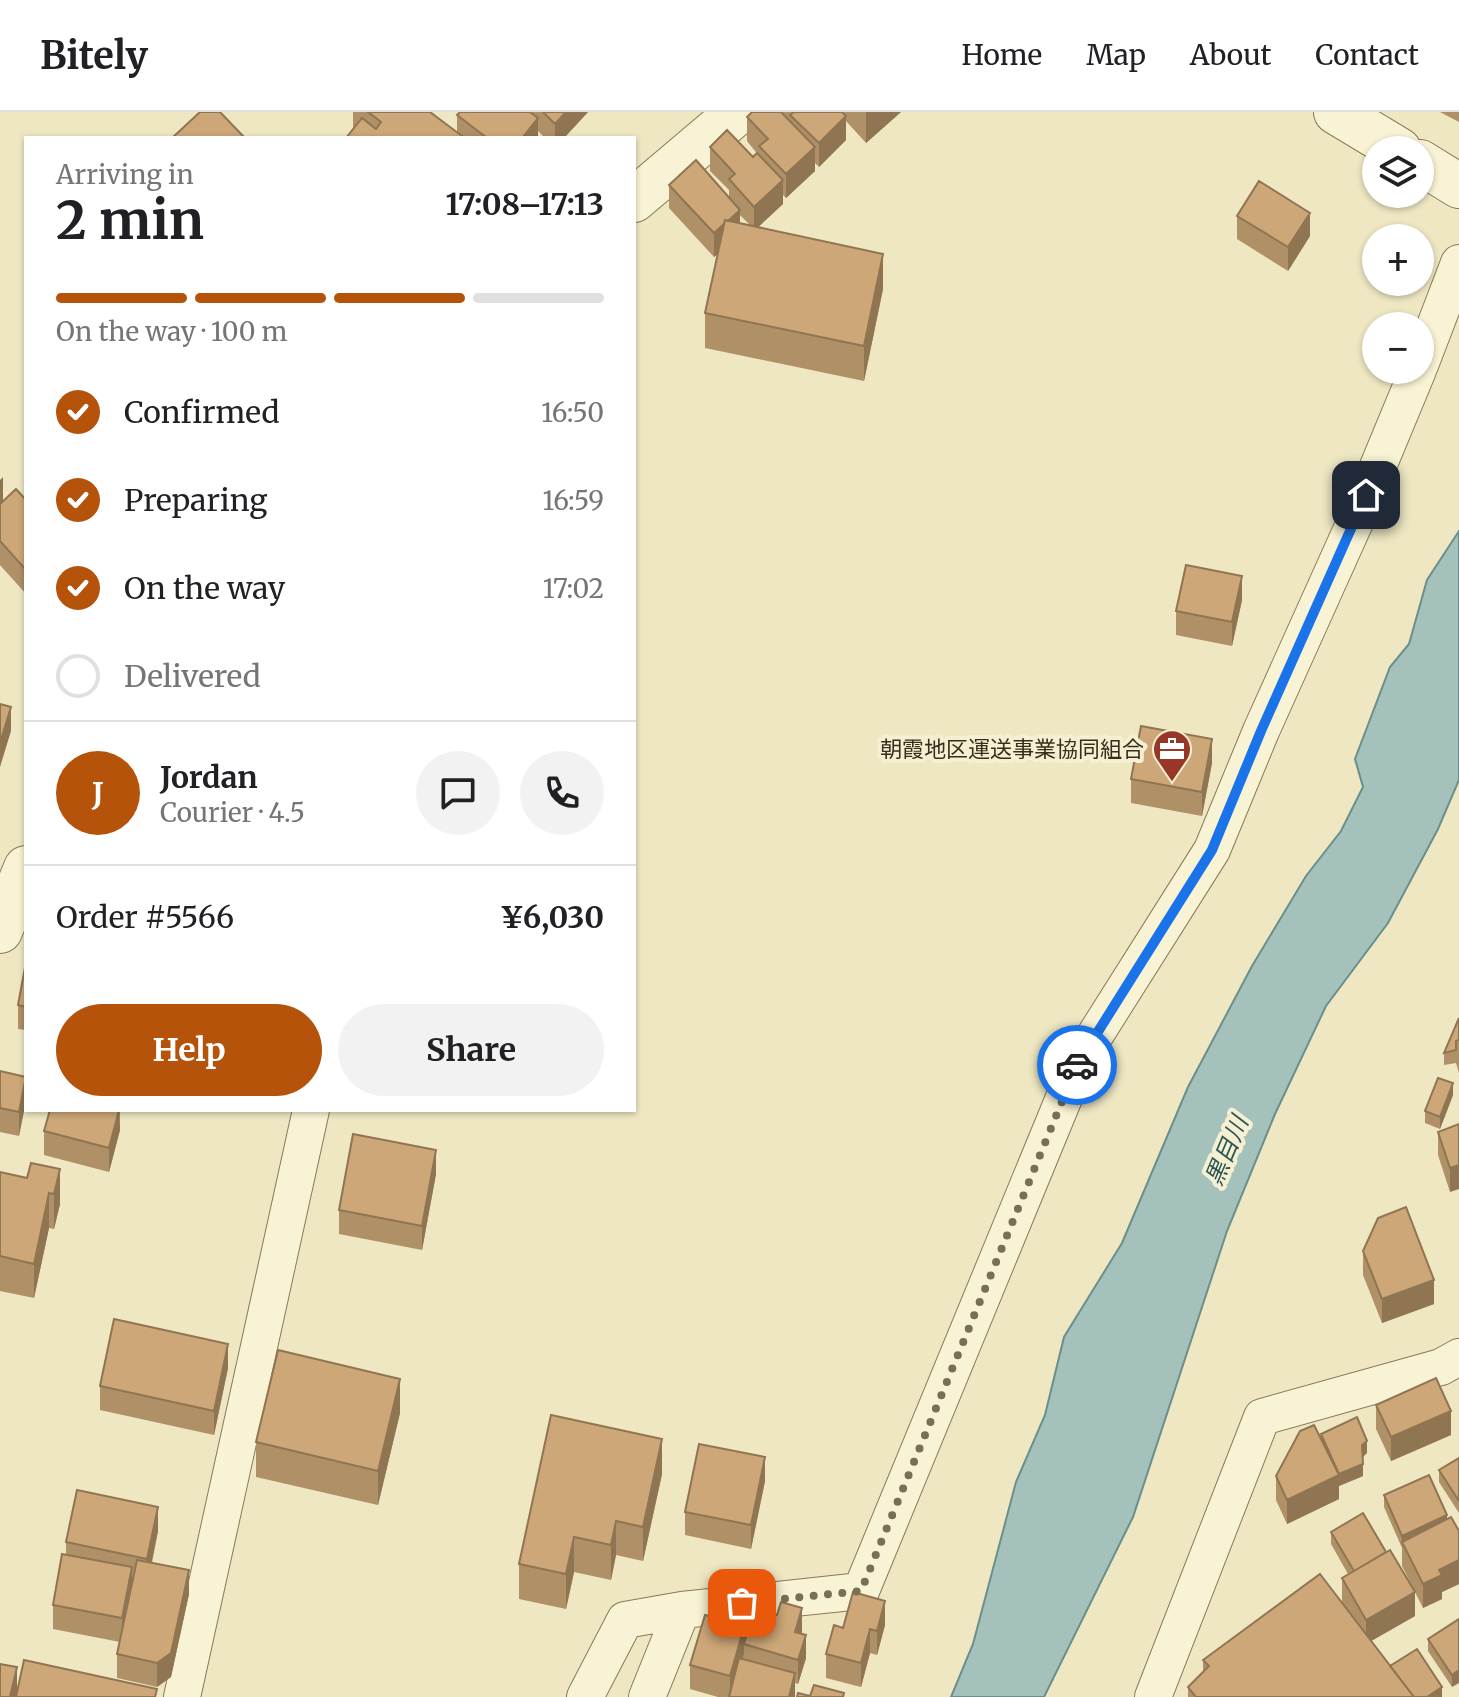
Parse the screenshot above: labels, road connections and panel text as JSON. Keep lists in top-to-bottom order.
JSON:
{
  "water": ["黒目川"],
  "places": {
    "office": ["朝霞地区運送事業協同組合"]
  },
  "page": {
    "header": "Bitely",
    "nav": [
      "Home",
      "Map",
      "About",
      "Contact"
    ],
    "map_buttons": ["+", "−"],
    "heading": ["2 min", "Arriving in", "17:08–17:13"],
    "panel": [
      "Jordan",
      "Courier · 4.5",
      "Order #5566",
      "¥6,030"
    ],
    "bar": "On the way · 100 m",
    "list": [
      ["Confirmed", "16:50"],
      ["Preparing", "16:59"],
      ["On the way", "17:02"],
      "Delivered"
    ],
    "round": "J",
    "buttons": ["Help", "Share"]
  }
}
